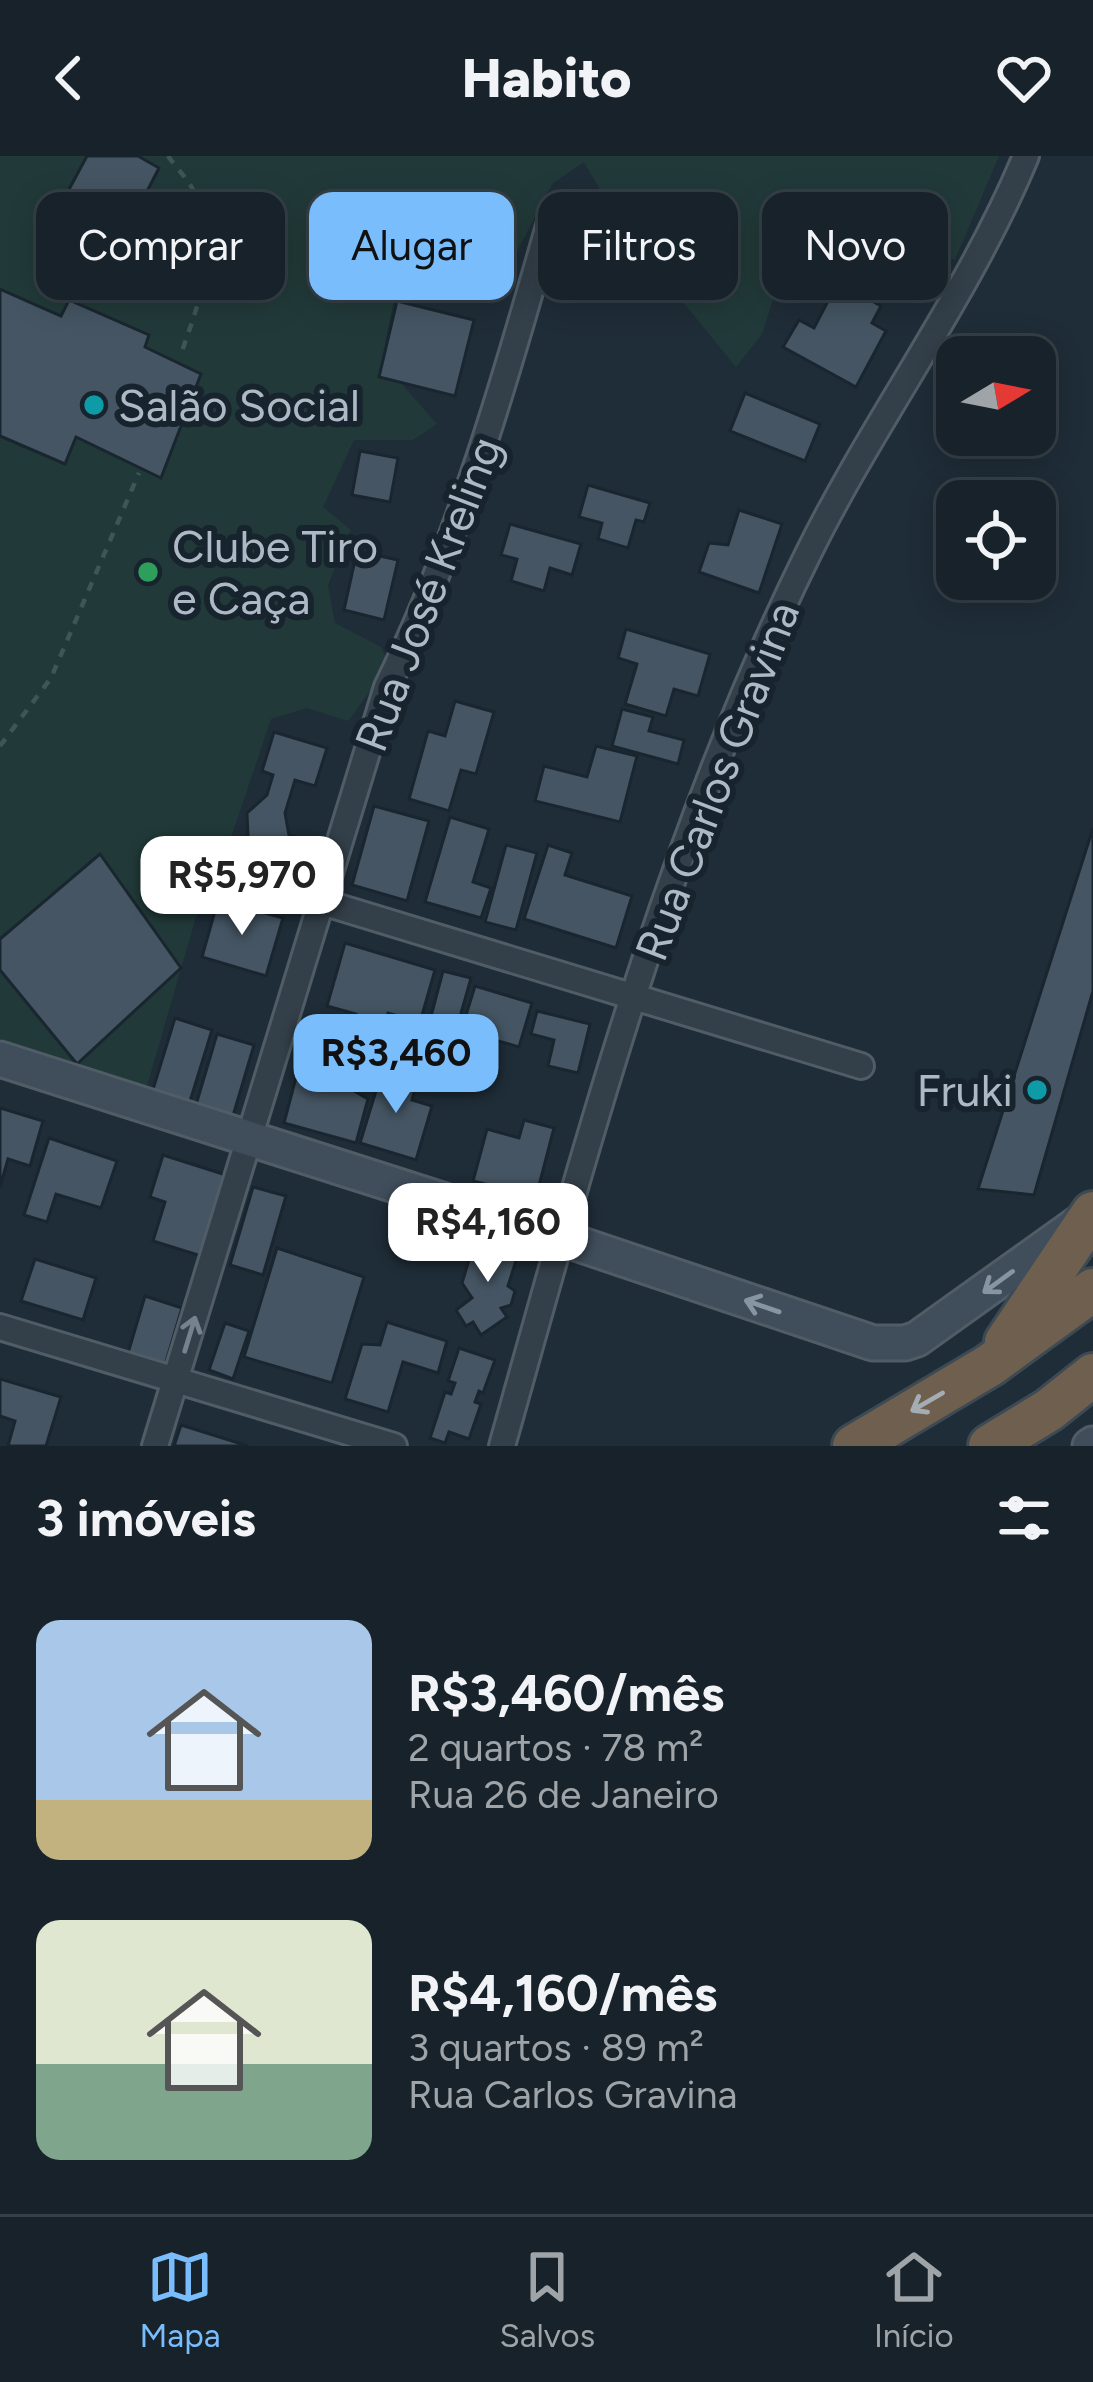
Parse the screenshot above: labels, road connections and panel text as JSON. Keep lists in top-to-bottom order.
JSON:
{
  "streets": {
    "street": ["Rua José Kreling", "Rua Carlos Gravina"]
  },
  "places": ["Salão Social", "Clube Tiro e Caça", "Fruki"],
  "north": "right",
  "page": {
    "header": "Habito",
    "chip": [
      "Comprar",
      "Alugar",
      "Filtros",
      "Novo"
    ],
    "price": ["R$5,970", "R$3,460", "R$4,160"],
    "heading": "3 imóveis",
    "list": [
      {
        "name": "R$3,460/mês",
        "note": "2 quartos · 78 m² · Rua 26 de Janeiro"
      },
      {
        "name": "R$4,160/mês",
        "note": "3 quartos · 89 m² · Rua Carlos Gravina"
      }
    ],
    "tabs": ["Mapa", "Salvos", "Início"]
  }
}
